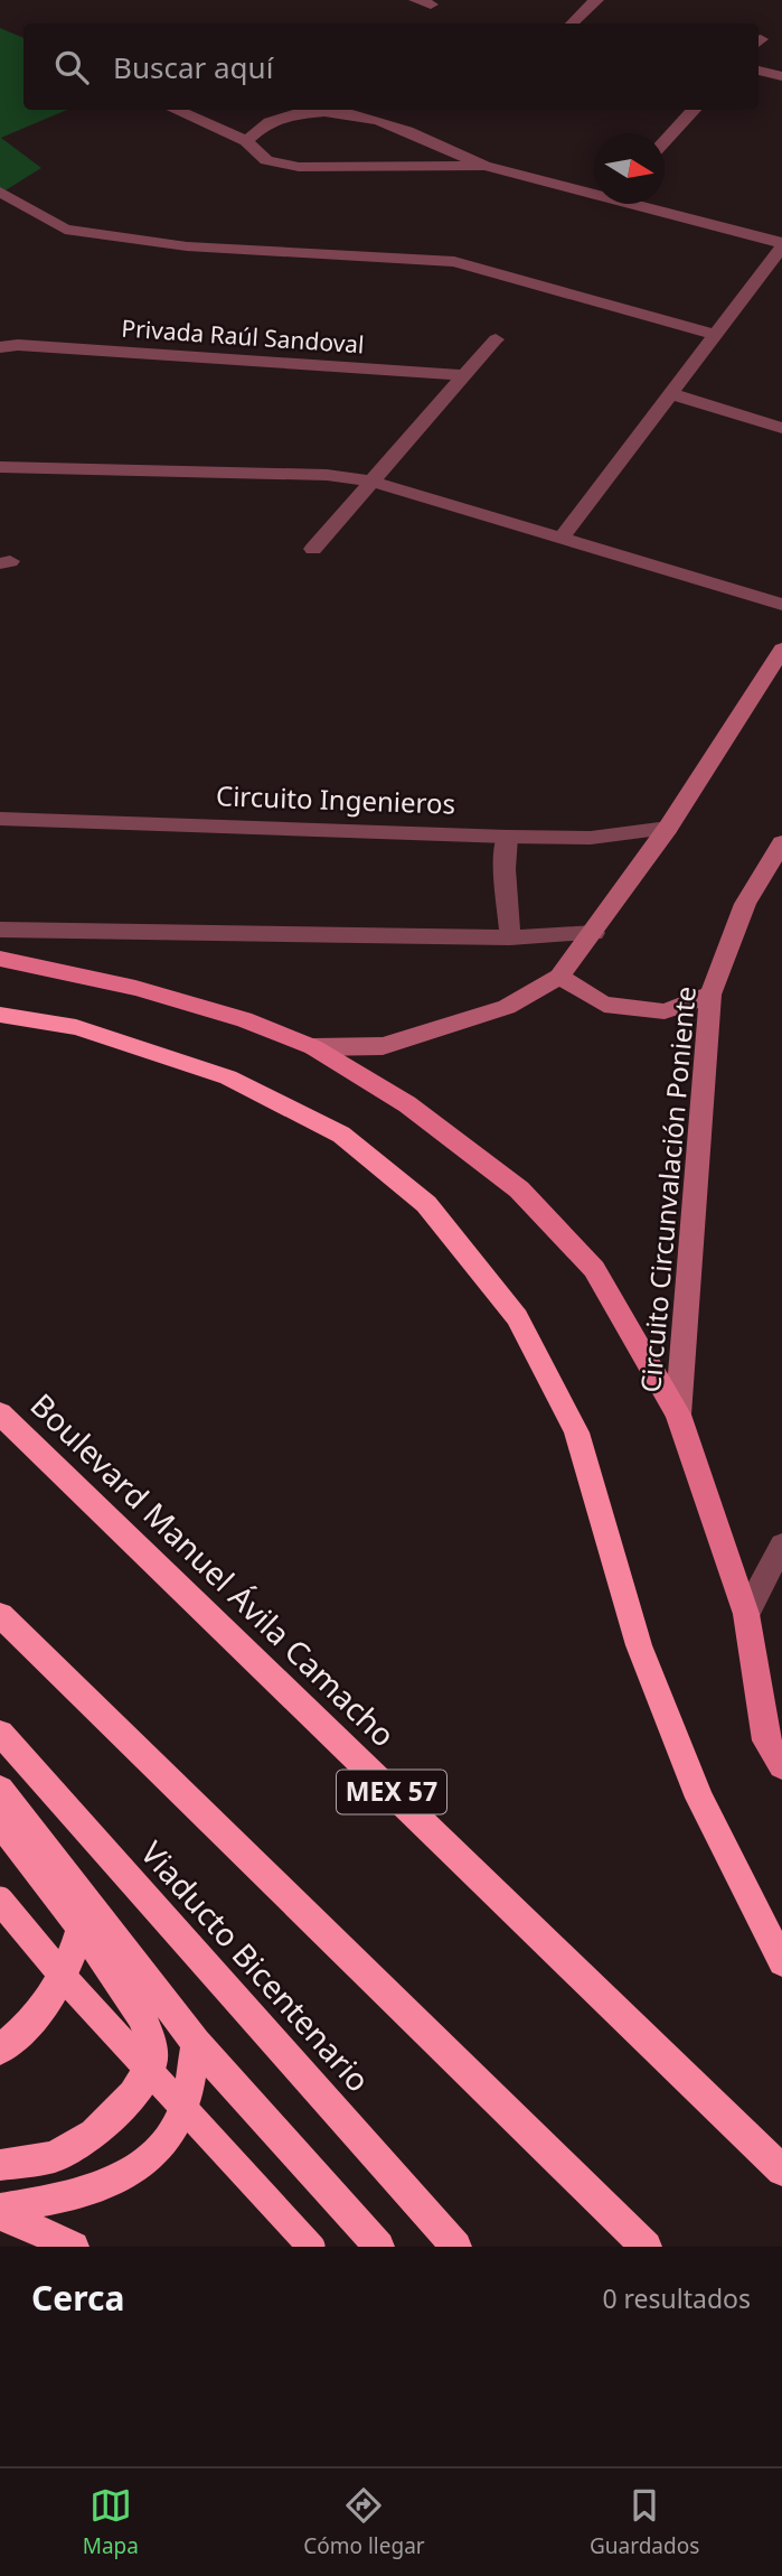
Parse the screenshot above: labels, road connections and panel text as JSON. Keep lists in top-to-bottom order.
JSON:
{
  "streets": {
    "highway": ["Boulevard Manuel Ávila Camacho", "MEX 57", "Viaducto Bicentenario"],
    "main road": ["Circuito Circunvalación Poniente"],
    "street": ["Privada Raúl Sandoval", "Circuito Ingenieros"]
  },
  "north": "right",
  "page": {
    "search": "Buscar aquí",
    "heading": ["Cerca", "0 resultados"],
    "nav": ["Mapa", "Cómo llegar", "Guardados"]
  }
}
